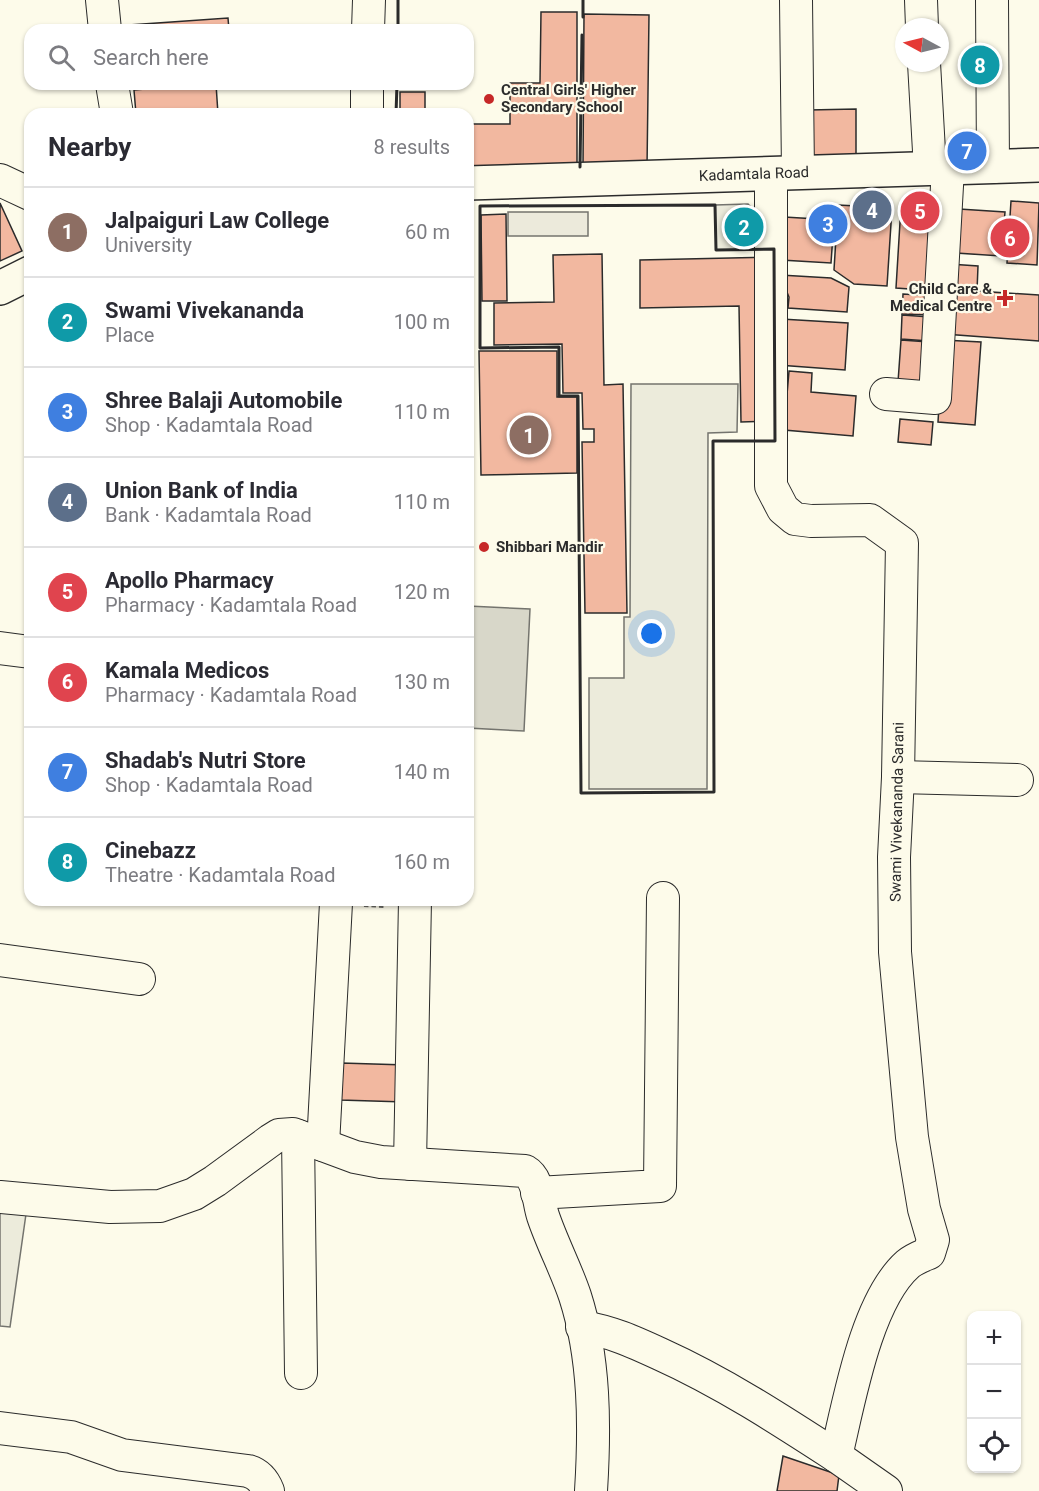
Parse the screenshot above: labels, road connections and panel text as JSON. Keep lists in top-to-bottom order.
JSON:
{
  "streets": {
    "main road": ["Kadamtala Road"],
    "street": ["Swami Vivekananda Sarani"]
  },
  "crossings": [
    ["Kadamtala Road", "Swami Vivekananda Sarani"]
  ],
  "places": {
    "other": ["Central Girls' Higher Secondary School", "Shibbari Mandir"],
    "health": ["Child Care & Medical Centre"]
  },
  "north": "left",
  "page": {
    "search": "Search here",
    "pins": [
      "8",
      "7",
      "4",
      "5",
      "3",
      "2",
      "6",
      "1"
    ],
    "heading": ["Nearby", "8 results"],
    "list": [
      {
        "mark": "1",
        "name": "Jalpaiguri Law College",
        "note": "University",
        "value": "60 m"
      },
      {
        "mark": "2",
        "name": "Swami Vivekananda",
        "note": "Place",
        "value": "100 m"
      },
      {
        "mark": "3",
        "name": "Shree Balaji Automobile",
        "note": "Shop · Kadamtala Road",
        "value": "110 m"
      },
      {
        "mark": "4",
        "name": "Union Bank of India",
        "note": "Bank · Kadamtala Road",
        "value": "110 m"
      },
      {
        "mark": "5",
        "name": "Apollo Pharmacy",
        "note": "Pharmacy · Kadamtala Road",
        "value": "120 m"
      },
      {
        "mark": "6",
        "name": "Kamala Medicos",
        "note": "Pharmacy · Kadamtala Road",
        "value": "130 m"
      },
      {
        "mark": "7",
        "name": "Shadab's Nutri Store",
        "note": "Shop · Kadamtala Road",
        "value": "140 m"
      },
      {
        "mark": "8",
        "name": "Cinebazz",
        "note": "Theatre · Kadamtala Road",
        "value": "160 m"
      }
    ],
    "map_buttons": ["+", "−"]
  }
}
